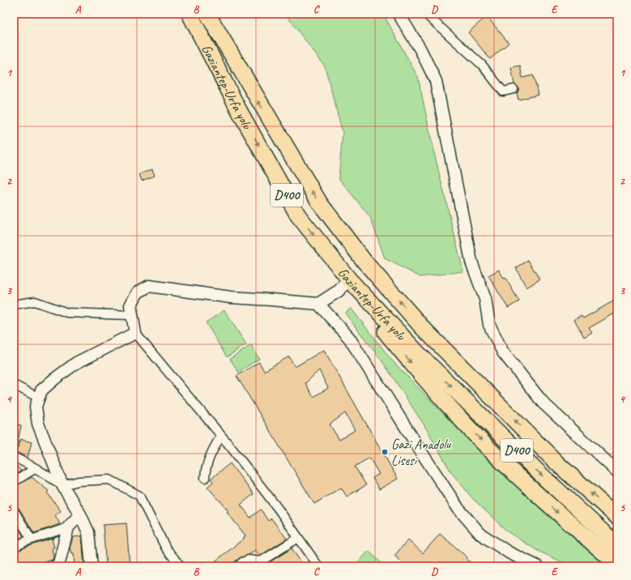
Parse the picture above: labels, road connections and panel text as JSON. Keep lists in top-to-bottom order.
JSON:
{
  "streets": {
    "highway": ["Gaziantep-Urfa yolu", "D400"]
  },
  "places": ["Gazi Anadolu Lisesi"],
  "grid": {
    "columns": [
      "A",
      "B",
      "C",
      "D",
      "E"
    ],
    "rows": [
      "1",
      "2",
      "3",
      "4",
      "5"
    ]
  }
}
